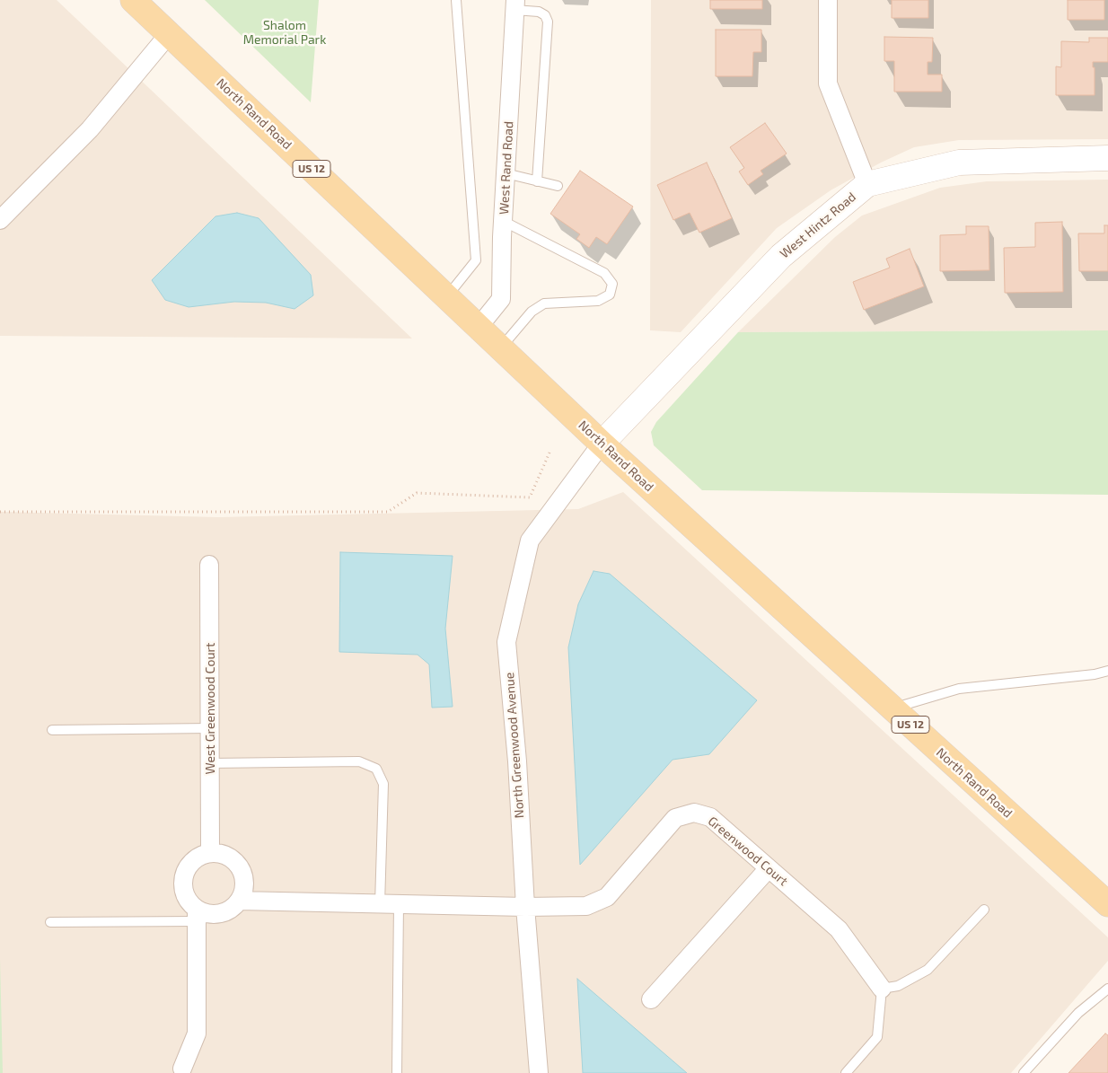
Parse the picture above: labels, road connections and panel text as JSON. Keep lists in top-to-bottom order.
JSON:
{
  "streets": {
    "main road": ["North Rand Road", "US 12"],
    "street": [
      "West Rand Road",
      "West Hintz Road",
      "West Greenwood Court",
      "North Greenwood Avenue",
      "Greenwood Court"
    ]
  },
  "crossings": [
    ["North Rand Road", "West Rand Road"],
    ["North Rand Road", "West Hintz Road"],
    ["North Rand Road", "North Greenwood Avenue"],
    ["West Hintz Road", "North Greenwood Avenue"],
    ["North Greenwood Avenue", "Greenwood Court"]
  ],
  "parks": ["Shalom Memorial Park"]
}
